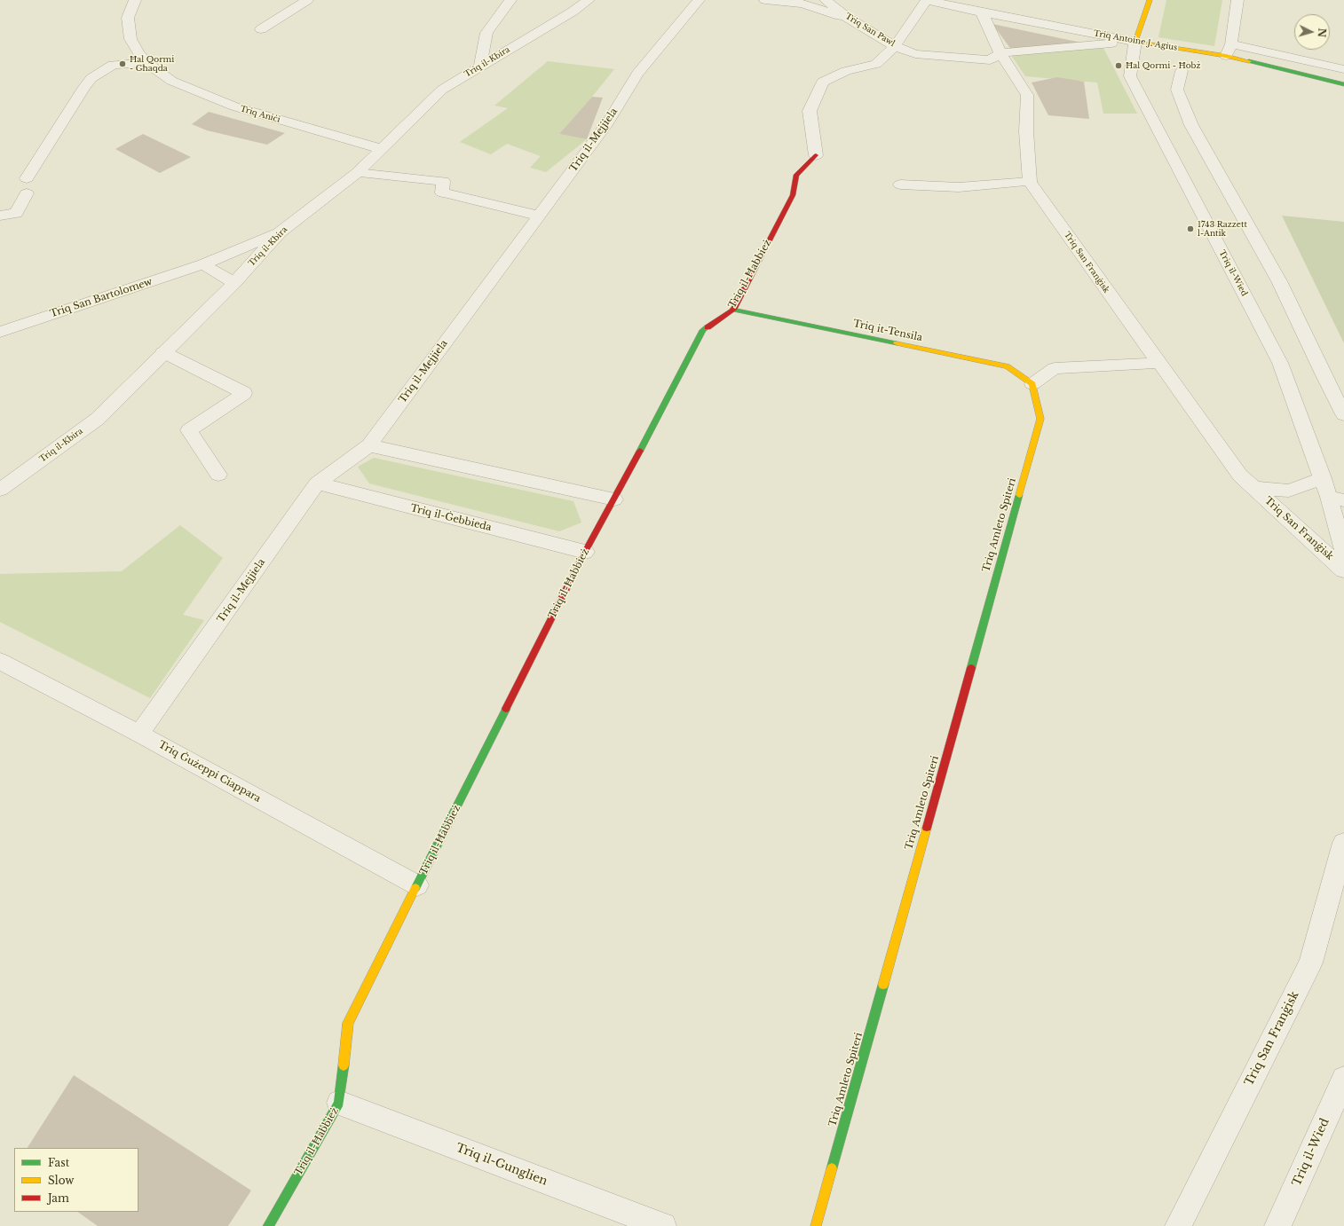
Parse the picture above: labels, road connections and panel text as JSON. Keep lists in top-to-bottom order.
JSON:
{
  "streets": {
    "street": [
      "Triq San Pawl",
      "Triq Antoine J. Agius",
      "Triq il-Kbira",
      "Triq Aniċi",
      "Triq il-Mejjiela",
      "Triq San Franġisk",
      "Triq il-Wied",
      "Triq il-Ħabbież",
      "Triq San Bartolomew",
      "Triq it-Tensila",
      "Triq il-Ġebbieda",
      "Triq Amleto Spiteri",
      "Triq Ġużeppi Ciappara",
      "Triq il-Gunglien"
    ]
  },
  "crossings": [
    ["Triq San Pawl", "Triq Antoine J. Agius"],
    ["Triq San Pawl", "Triq il-Wied"],
    ["Triq San Pawl", "Triq il-Ħabbież"],
    ["Triq Antoine J. Agius", "Triq il-Wied"],
    ["Triq Antoine J. Agius", "Triq il-Ħabbież"],
    ["Triq il-Kbira", "Triq Aniċi"],
    ["Triq il-Kbira", "Triq San Bartolomew"],
    ["Triq il-Mejjiela", "Triq il-Ġebbieda"],
    ["Triq il-Mejjiela", "Triq Ġużeppi Ciappara"],
    ["Triq San Franġisk", "Triq il-Wied"],
    ["Triq il-Ħabbież", "Triq it-Tensila"],
    ["Triq il-Ħabbież", "Triq il-Ġebbieda"],
    ["Triq il-Ħabbież", "Triq Ġużeppi Ciappara"],
    ["Triq il-Ħabbież", "Triq il-Gunglien"],
    ["Triq it-Tensila", "Triq Amleto Spiteri"]
  ],
  "places": ["Ħal Qormi - Għaqda", "Ħal Qormi - Ħobż", "1743 Razzett l-Antik"],
  "legend": ["Fast", "Slow", "Jam"],
  "north": "right"
}
